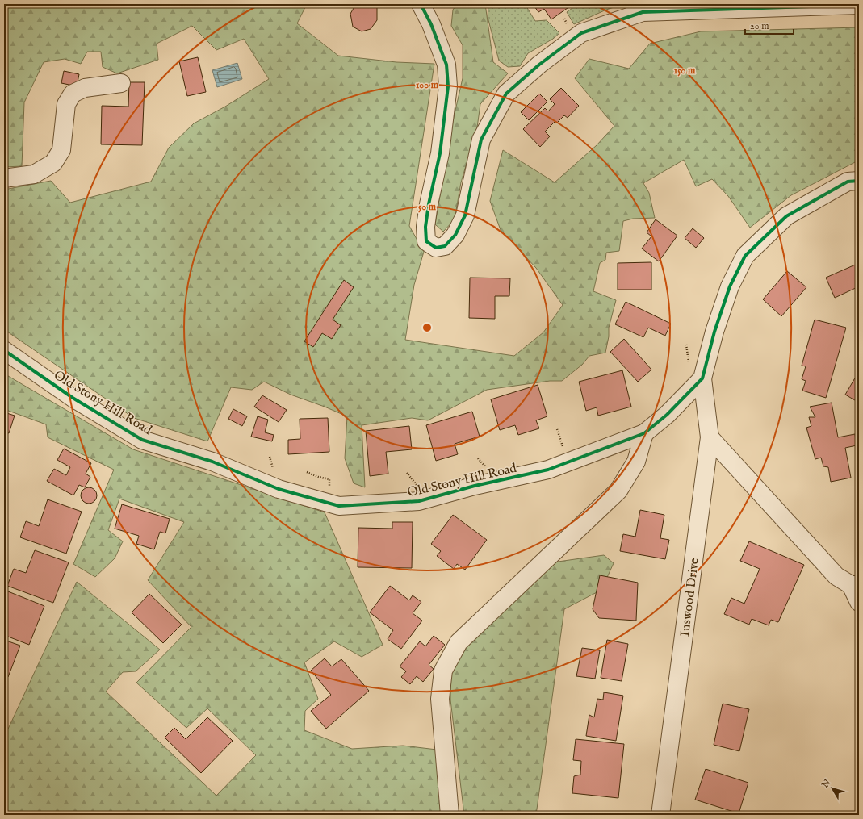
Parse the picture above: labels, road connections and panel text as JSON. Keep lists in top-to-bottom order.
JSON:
{
  "streets": {
    "street": ["Old Stony Hill Road", "Inswood Drive"]
  },
  "crossings": [
    ["Old Stony Hill Road", "Inswood Drive"]
  ],
  "scale_bar": "20 m",
  "north": "top left",
  "rings": ["150 m", "100 m", "50 m"]
}
